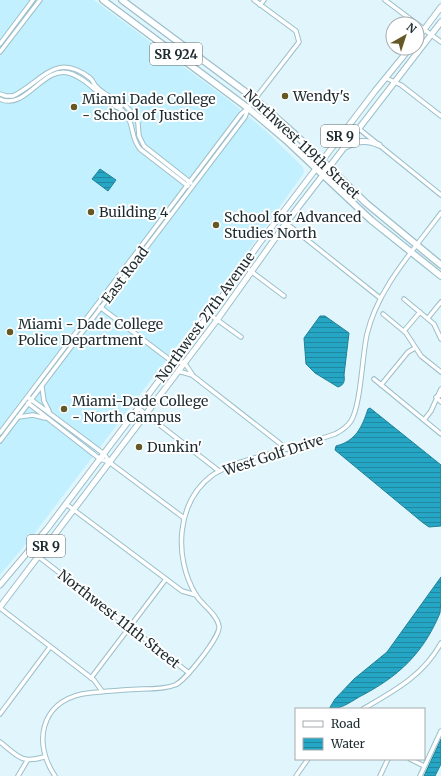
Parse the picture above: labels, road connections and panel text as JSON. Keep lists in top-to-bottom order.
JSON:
{
  "streets": {
    "highway": ["SR 924", "Northwest 119th Street"],
    "main road": ["SR 9", "Northwest 27th Avenue"],
    "street": ["East Road", "West Golf Drive", "Northwest 111th Street"]
  },
  "crossings": [
    ["Northwest 119th Street", "East Road"],
    ["Northwest 119th Street", "Northwest 27th Avenue"],
    ["Northwest 119th Street", "West Golf Drive"],
    ["Northwest 27th Avenue", "Northwest 111th Street"],
    ["West Golf Drive", "Northwest 111th Street"]
  ],
  "places": [
    "Wendy's",
    "Miami Dade College - School of Justice",
    "Building 4",
    "School for Advanced Studies North",
    "Miami - Dade College Police Department",
    "Miami-Dade College - North Campus",
    "Dunkin'"
  ],
  "legend": ["Road", "Water"],
  "north": "top right"
}
